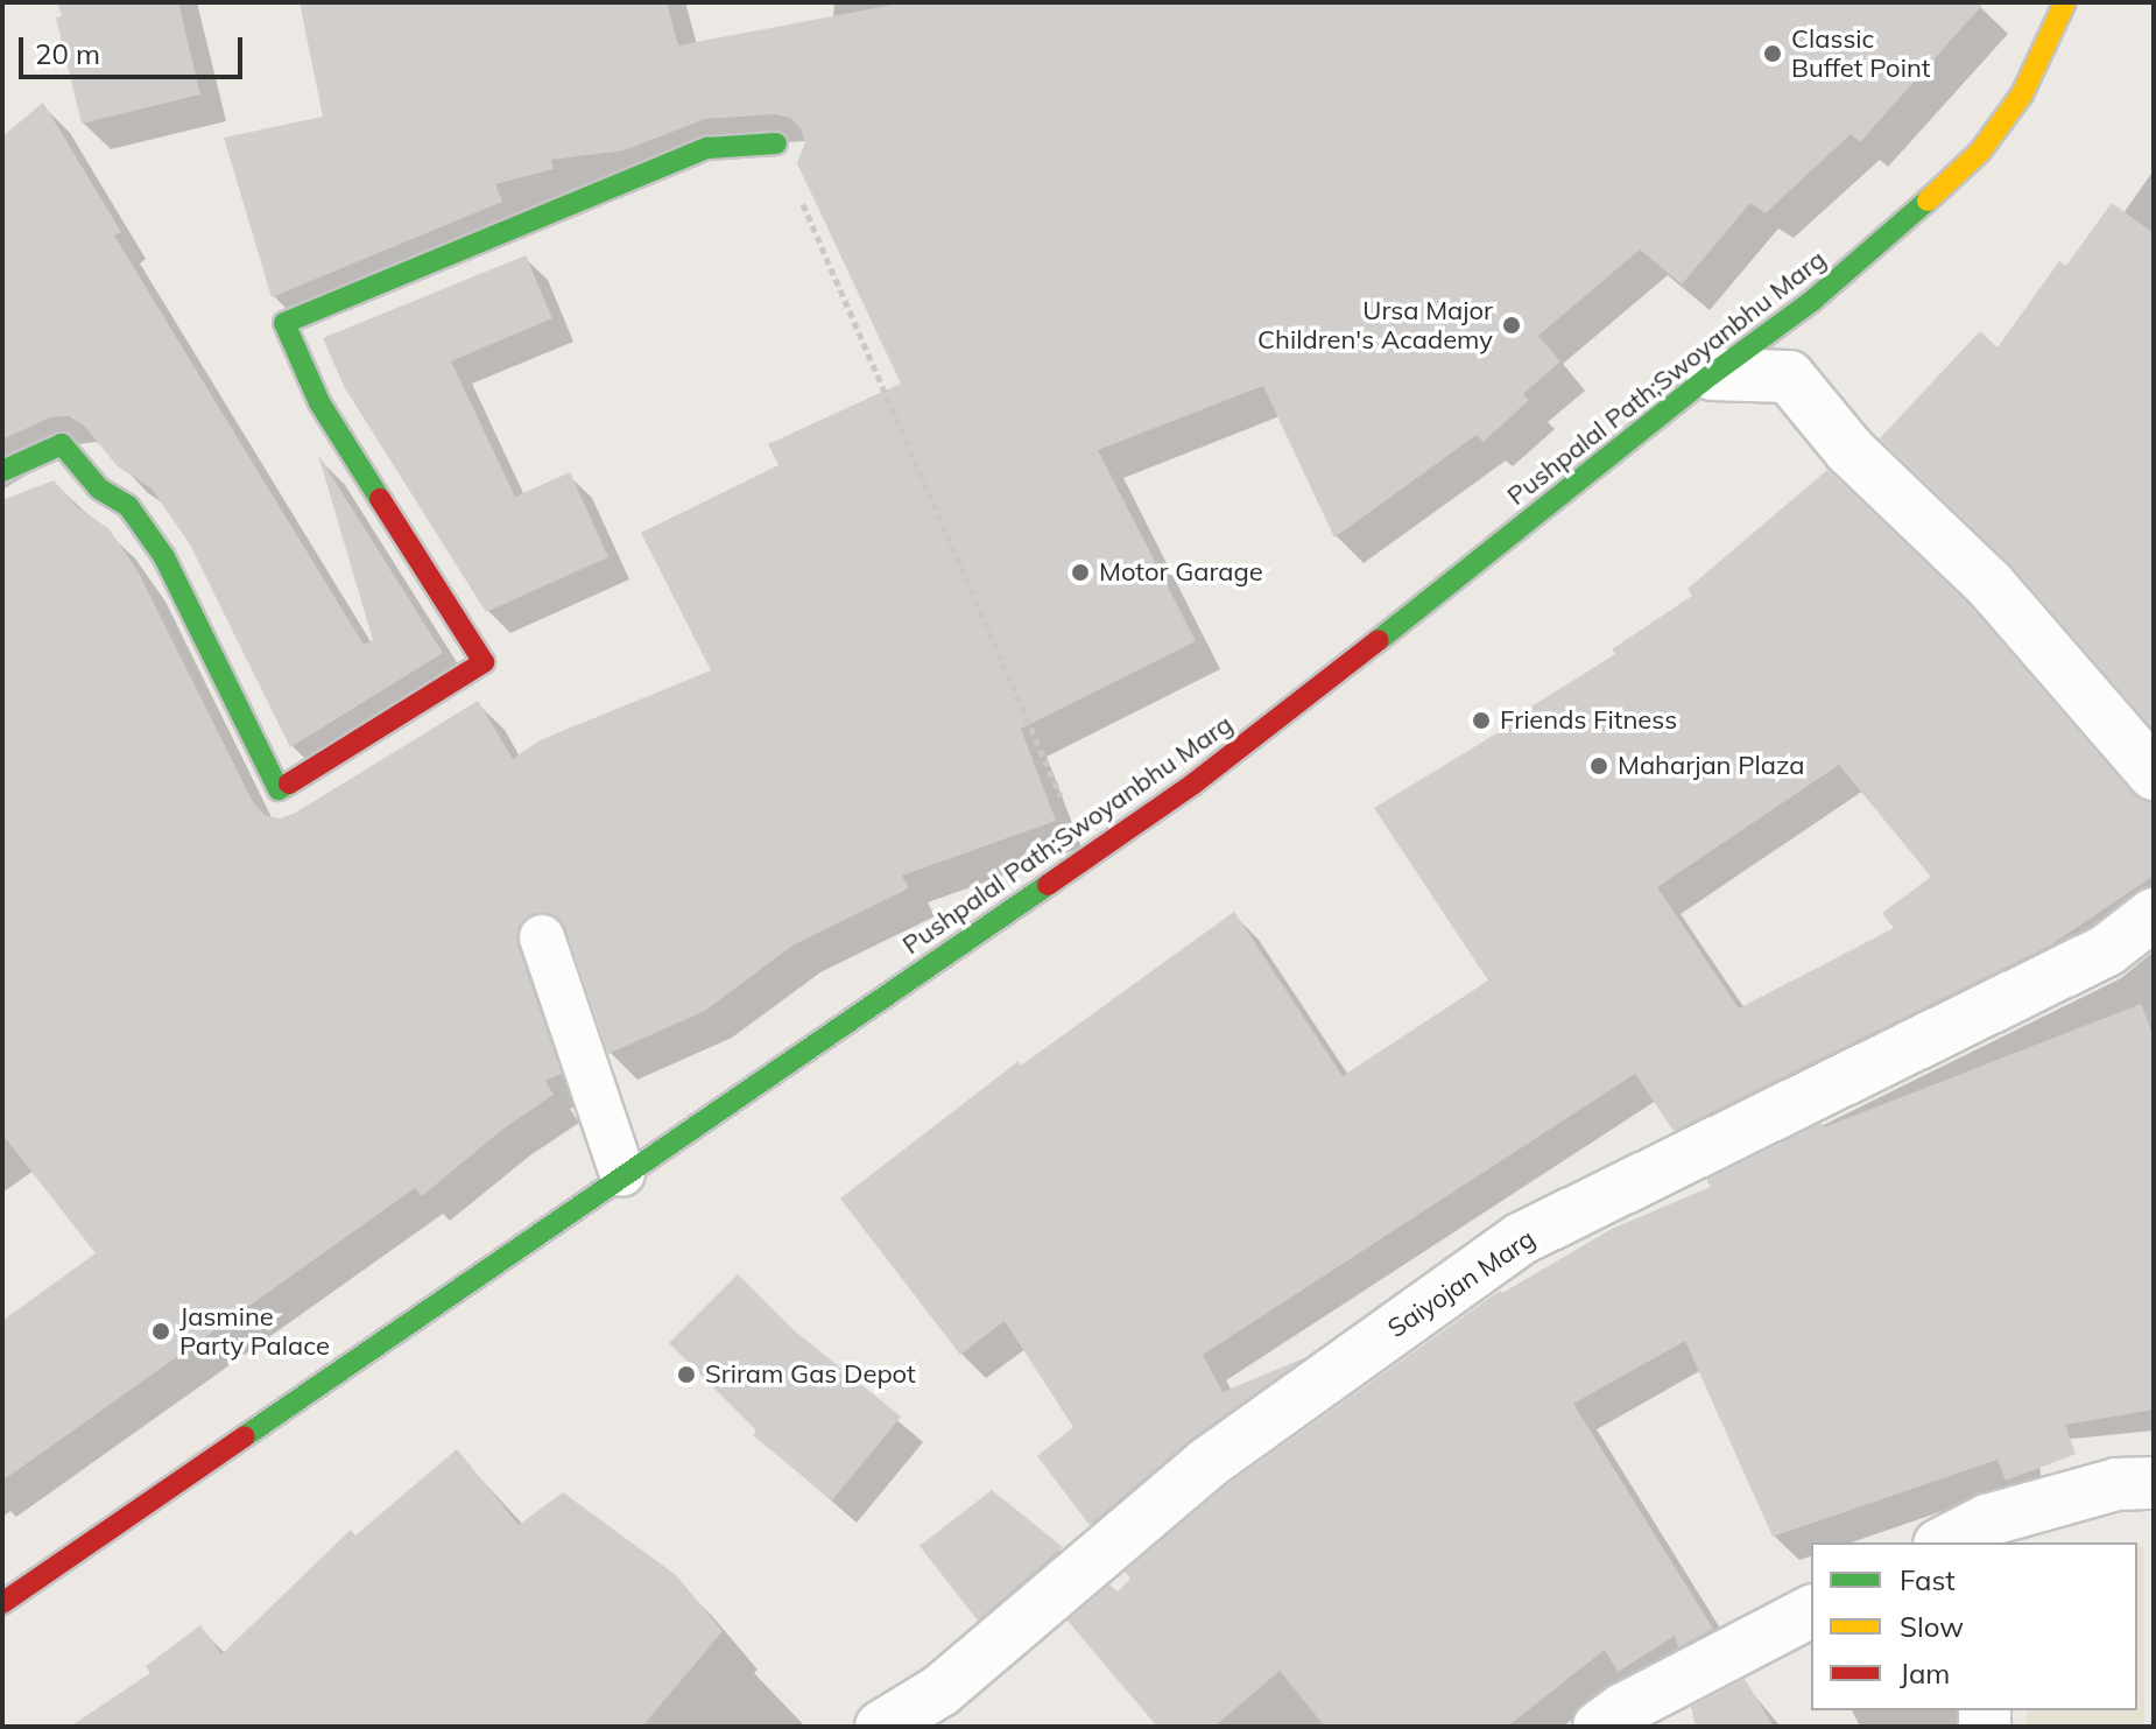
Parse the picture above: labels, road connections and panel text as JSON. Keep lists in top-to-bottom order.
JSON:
{
  "streets": {
    "main road": ["Pushpalal Path;Swoyanbhu Marg"],
    "street": ["Saiyojan Marg"]
  },
  "places": [
    "Classic Buffet Point",
    "Ursa Major Children's Academy",
    "Motor Garage",
    "Friends Fitness",
    "Maharjan Plaza",
    "Jasmine Party Palace",
    "Sriram Gas Depot"
  ],
  "legend": ["Fast", "Slow", "Jam"],
  "scale_bar": "20 m"
}
